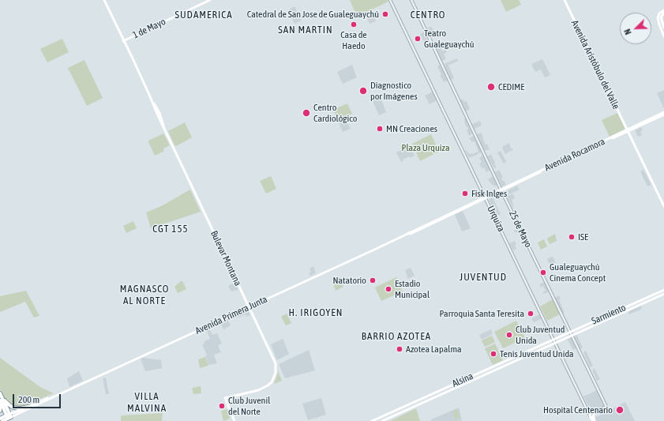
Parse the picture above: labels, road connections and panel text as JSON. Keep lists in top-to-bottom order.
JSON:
{
  "streets": {
    "main road": [
      "1 de Mayo",
      "Avenida Aristóbulo del Valle",
      "Avenida Rocamora",
      "Urquiza",
      "Bulevar Montana",
      "Sarmiento",
      "Avenida Primera Junta",
      "Alsina"
    ],
    "street": ["25 de Mayo"]
  },
  "crossings": [
    ["1 de Mayo", "Bulevar Montana"],
    ["Avenida Aristóbulo del Valle", "Avenida Rocamora"],
    ["Avenida Rocamora", "Urquiza"],
    ["Avenida Rocamora", "25 de Mayo"],
    ["Avenida Rocamora", "Avenida Primera Junta"],
    ["Urquiza", "25 de Mayo"],
    ["Urquiza", "Sarmiento"],
    ["Urquiza", "Avenida Primera Junta"],
    ["Urquiza", "Alsina"],
    ["25 de Mayo", "Sarmiento"],
    ["Bulevar Montana", "Avenida Primera Junta"],
    ["Sarmiento", "Alsina"]
  ],
  "districts": [
    "SUDAMERICA",
    "CENTRO",
    "SAN MARTIN",
    "CGT 155",
    "JUVENTUD",
    "MAGNASCO AL NORTE",
    "H. IRIGOYEN",
    "BARRIO AZOTEA",
    "VILLA MALVINA"
  ],
  "parks": ["Plaza Urquiza"],
  "places": [
    "Catedral de San Jose de Gualeguaychú",
    "Casa de Haedo",
    "Teatro Gualeguaychú",
    "CEDIME",
    "Diagnostico por Imágenes",
    "Centro Cardiológico",
    "MN Creaciones",
    "Fisk Inlges",
    "ISE",
    "Gualeguaychú Cinema Concept",
    "Natatorio",
    "Estadio Municipal",
    "Parroquia Santa Teresita",
    "Club Juventud Unida",
    "Azotea Lapalma",
    "Tenis Juventud Unida",
    "Club Juvenil del Norte",
    "Hospital Centenario"
  ],
  "scale_bar": "200 m",
  "north": "bottom left"
}
